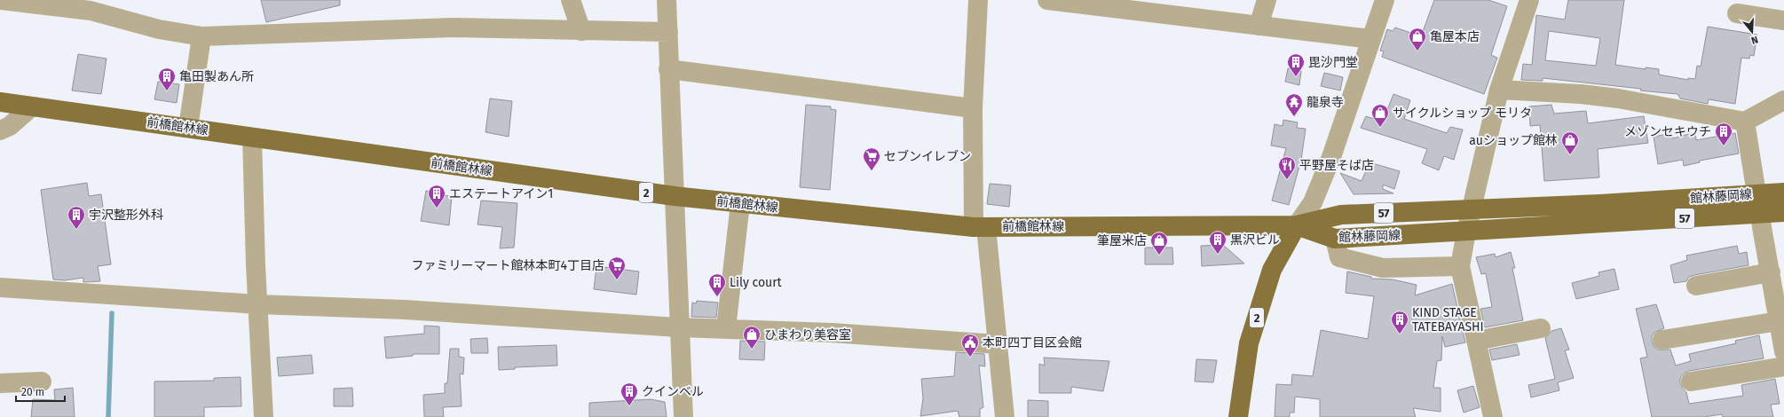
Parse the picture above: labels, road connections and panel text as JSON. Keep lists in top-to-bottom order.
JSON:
{
  "streets": {
    "main road": [
      "前橋館林線",
      "2",
      "館林藤岡線",
      "57"
    ]
  },
  "crossings": [
    ["前橋館林線", "2"],
    ["前橋館林線", "館林藤岡線"],
    ["2", "館林藤岡線"]
  ],
  "places": {
    "shop": [
      "亀屋本店",
      "サイクルショップ モリタ",
      "auショップ館林",
      "筆屋米店",
      "ひまわり美容室"
    ],
    "building": [
      "毘沙門堂",
      "亀田製あん所",
      "メゾンセキウチ",
      "エステートアイン1",
      "宇沢整形外科",
      "黒沢ビル",
      "Lily court",
      "KIND STAGE TATEBAYASHI",
      "クインベル"
    ],
    "temple": ["龍泉寺"],
    "supermarket": ["セブンイレブン", "ファミリーマート館林本町4丁目店"],
    "restaurant": ["平野屋そば店"],
    "public building": ["本町四丁目区会館"]
  },
  "scale_bar": "20 m",
  "north": "bottom"
}
